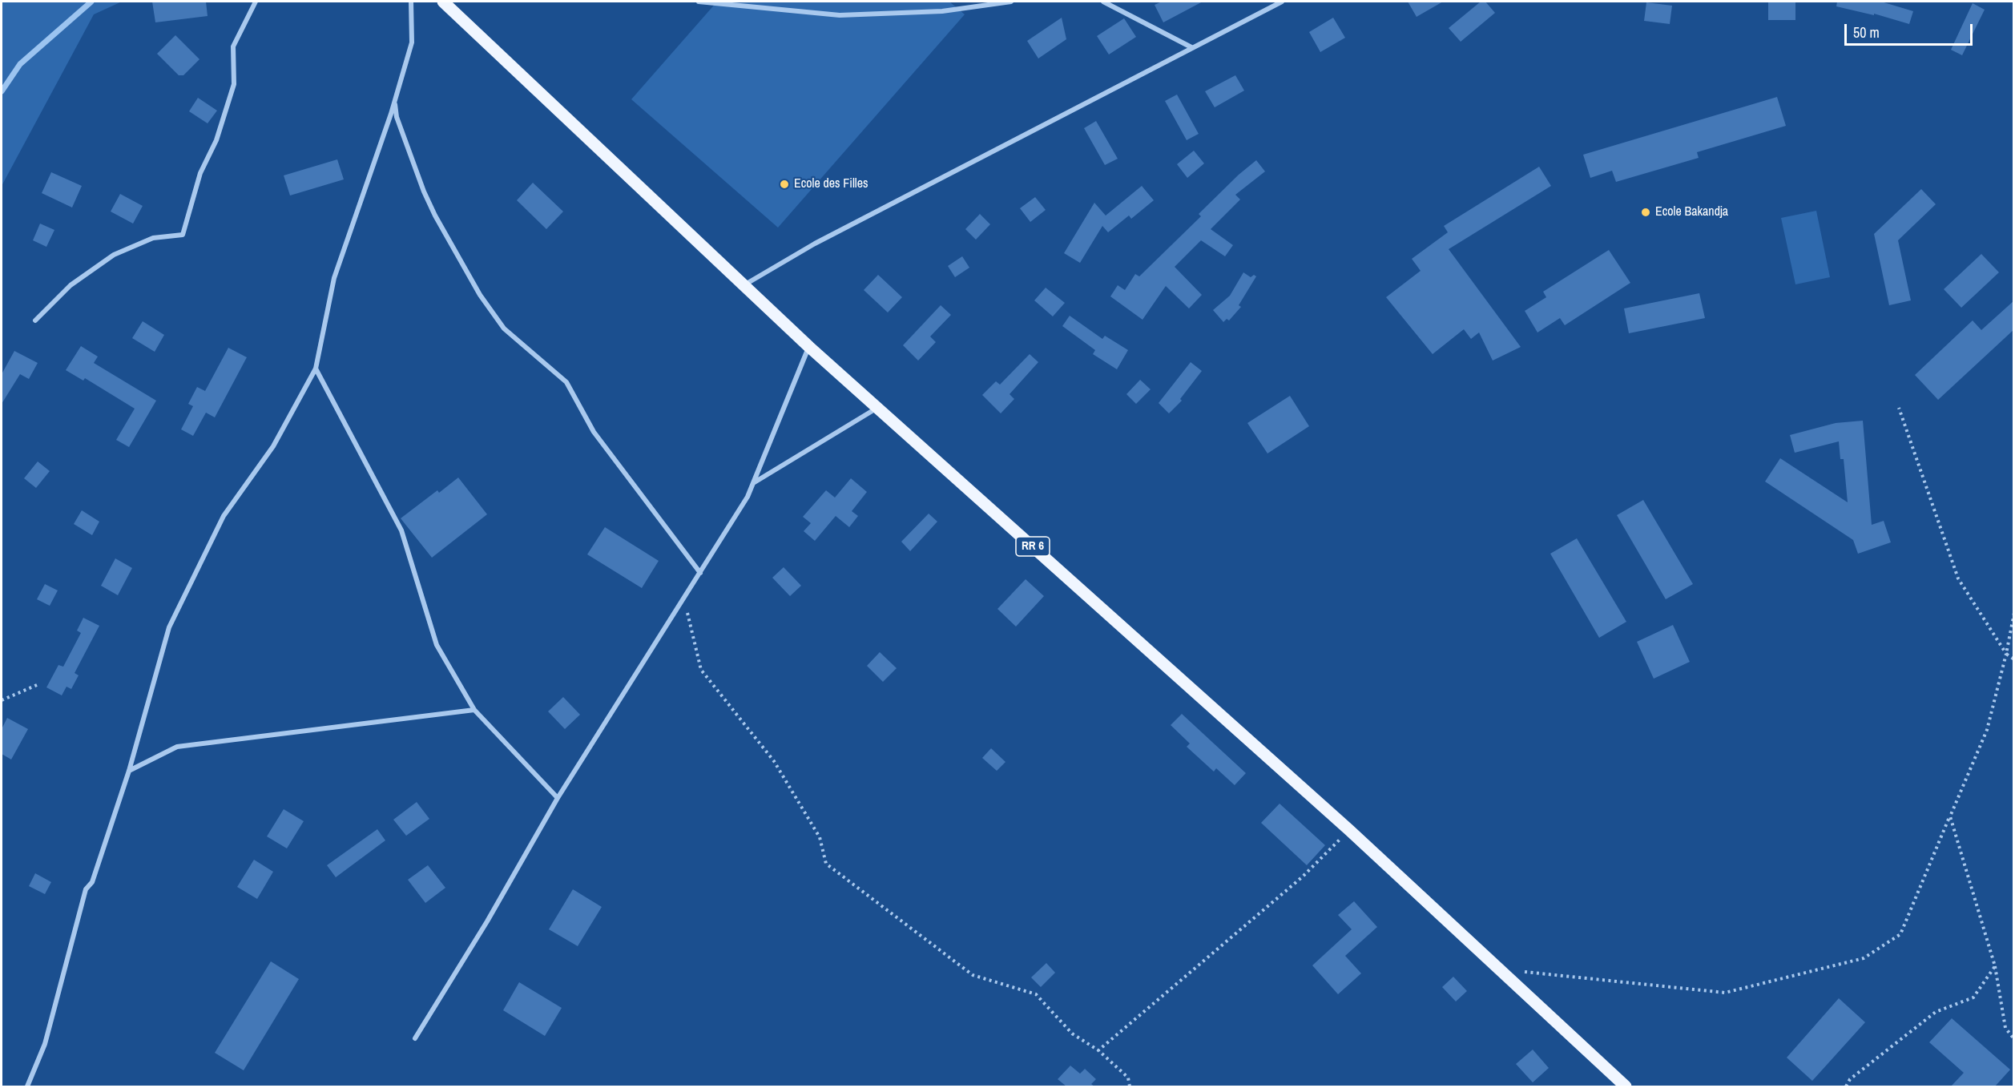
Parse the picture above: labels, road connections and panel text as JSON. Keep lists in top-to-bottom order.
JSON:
{
  "streets": {
    "main road": ["RR 6"]
  },
  "places": ["Ecole des Filles", "Ecole Bakandja"],
  "scale_bar": "50 m"
}
